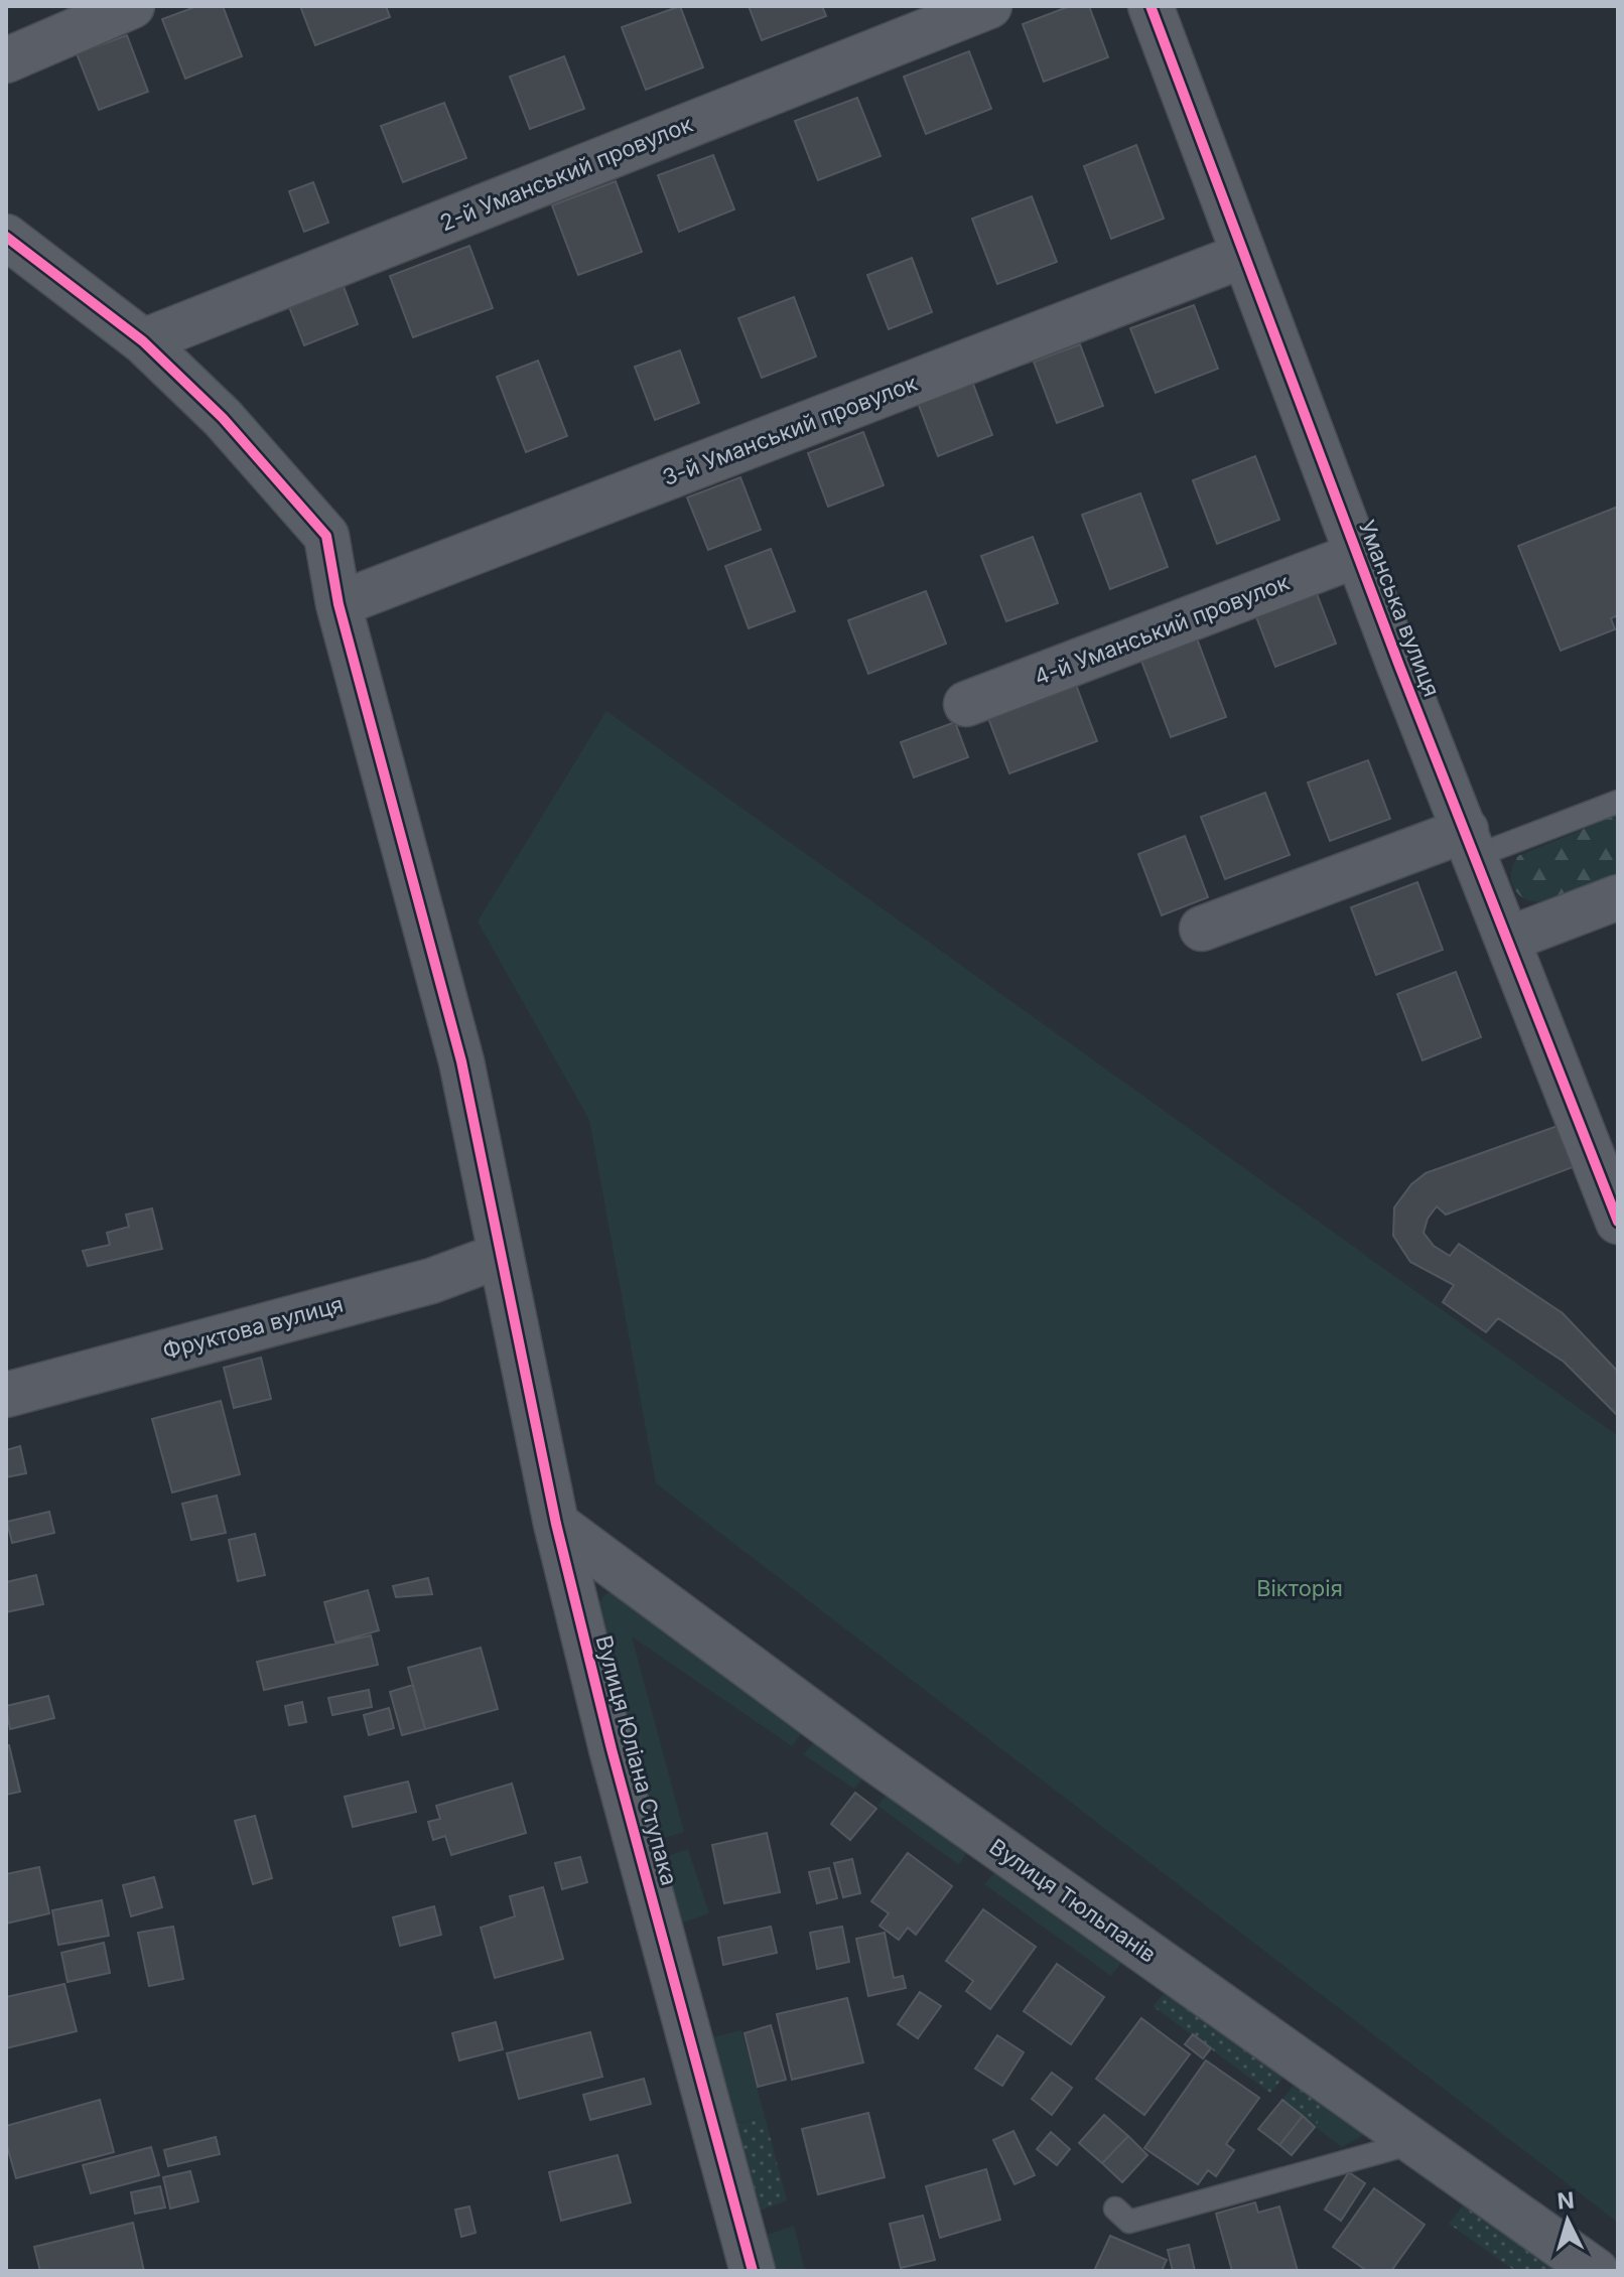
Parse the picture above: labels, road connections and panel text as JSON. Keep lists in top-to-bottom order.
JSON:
{
  "streets": {
    "street": [
      "2-й Уманський провулок",
      "3-й Уманський провулок",
      "Уманська вулиця",
      "4-й Уманський провулок",
      "Фруктова вулиця",
      "Вулиця Юліана Ступака",
      "Вулиця Тюльпанів"
    ]
  },
  "crossings": [
    ["2-й Уманський провулок", "Вулиця Юліана Ступака"],
    ["3-й Уманський провулок", "Уманська вулиця"],
    ["3-й Уманський провулок", "Вулиця Юліана Ступака"],
    ["Уманська вулиця", "4-й Уманський провулок"],
    ["Фруктова вулиця", "Вулиця Юліана Ступака"],
    ["Вулиця Юліана Ступака", "Вулиця Тюльпанів"]
  ],
  "parks": ["Вікторія"],
  "north": "top"
}
